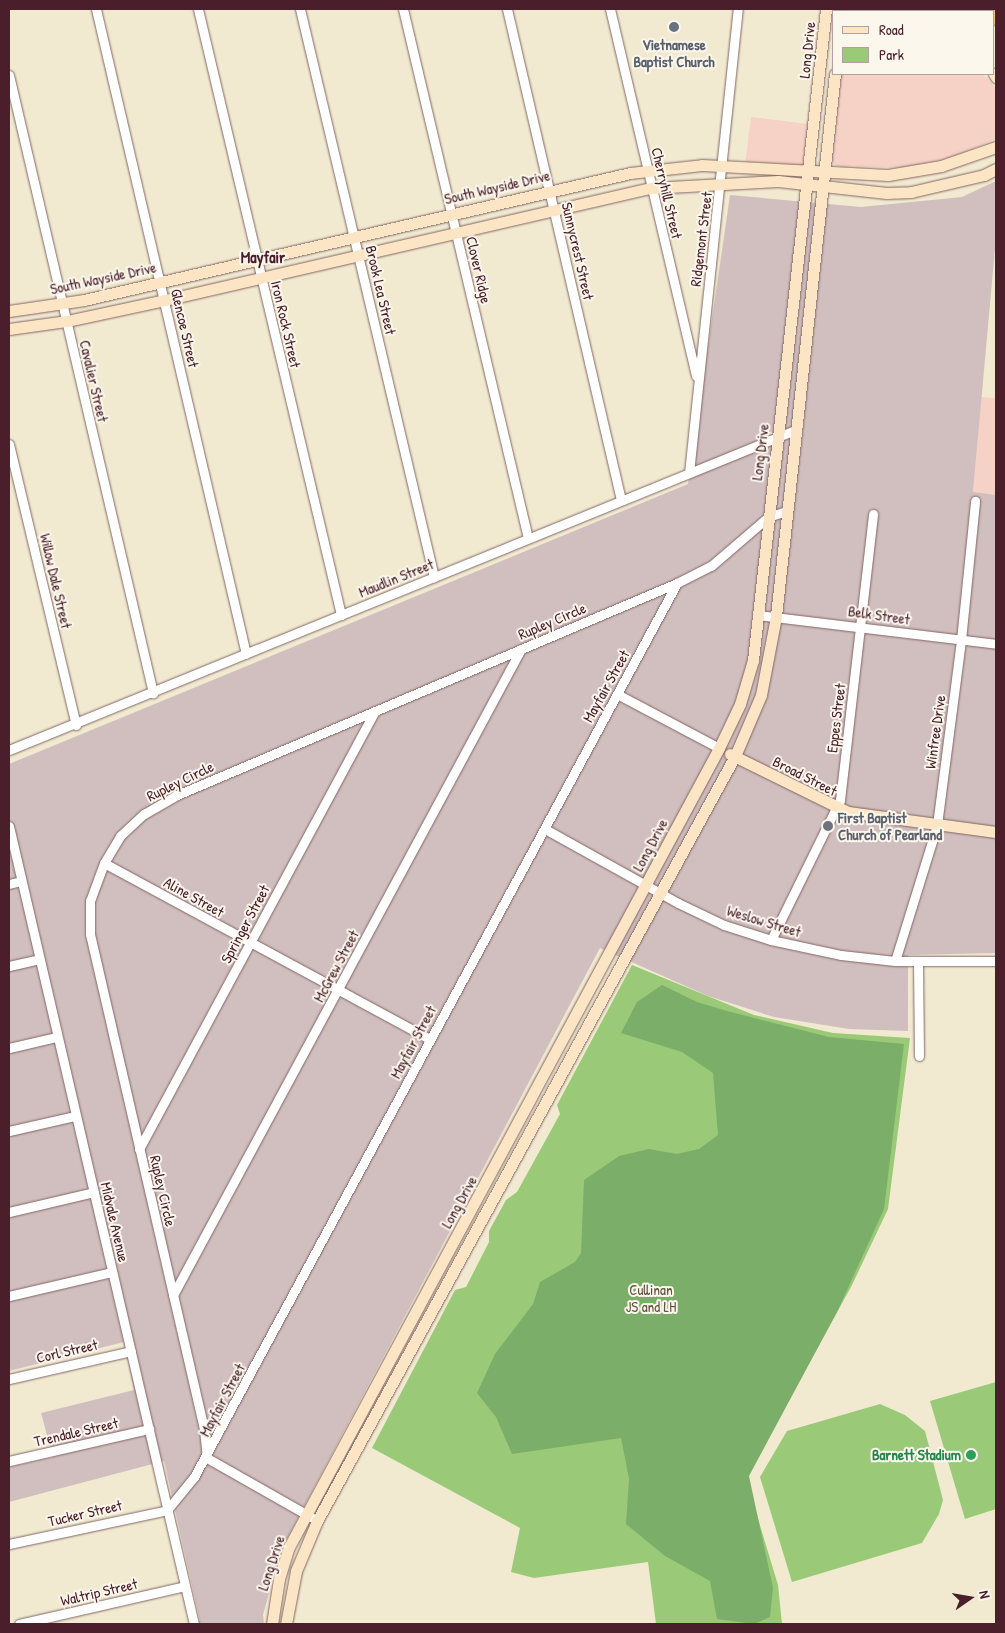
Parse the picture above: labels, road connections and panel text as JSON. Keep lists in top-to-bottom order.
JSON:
{
  "streets": {
    "main road": ["Long Drive", "South Wayside Drive", "Broad Street"],
    "street": [
      "Cherryhill Street",
      "Ridgemont Street",
      "Sunnycrest Street",
      "Clover Ridge",
      "Brook Lea Street",
      "Iron Rock Street",
      "Glencoe Street",
      "Cavalier Street",
      "Maudlin Street",
      "Willow Dale Street",
      "Belk Street",
      "Rupley Circle",
      "Mayfair Street",
      "Eppes Street",
      "Winfree Drive",
      "Aline Street",
      "Weslow Street",
      "Springer Street",
      "McGrew Street",
      "Midvale Avenue",
      "Corl Street",
      "Trendale Street",
      "Tucker Street",
      "Waltrip Street"
    ]
  },
  "crossings": [
    ["Long Drive", "South Wayside Drive"],
    ["Long Drive", "Maudlin Street"],
    ["Long Drive", "Belk Street"],
    ["Long Drive", "Rupley Circle"],
    ["Long Drive", "Broad Street"],
    ["Long Drive", "Weslow Street"],
    ["South Wayside Drive", "Cherryhill Street"],
    ["South Wayside Drive", "Ridgemont Street"],
    ["South Wayside Drive", "Sunnycrest Street"],
    ["South Wayside Drive", "Clover Ridge"],
    ["South Wayside Drive", "Brook Lea Street"],
    ["South Wayside Drive", "Iron Rock Street"],
    ["South Wayside Drive", "Glencoe Street"],
    ["South Wayside Drive", "Cavalier Street"],
    ["Cherryhill Street", "Ridgemont Street"],
    ["Ridgemont Street", "Maudlin Street"],
    ["Sunnycrest Street", "Maudlin Street"],
    ["Clover Ridge", "Maudlin Street"],
    ["Brook Lea Street", "Maudlin Street"],
    ["Iron Rock Street", "Maudlin Street"],
    ["Glencoe Street", "Maudlin Street"],
    ["Cavalier Street", "Maudlin Street"],
    ["Maudlin Street", "Willow Dale Street"],
    ["Belk Street", "Eppes Street"],
    ["Belk Street", "Winfree Drive"],
    ["Rupley Circle", "Mayfair Street"],
    ["Rupley Circle", "Aline Street"],
    ["Rupley Circle", "Springer Street"],
    ["Rupley Circle", "McGrew Street"],
    ["Mayfair Street", "Broad Street"],
    ["Mayfair Street", "Aline Street"],
    ["Mayfair Street", "Weslow Street"],
    ["Mayfair Street", "Midvale Avenue"],
    ["Mayfair Street", "Tucker Street"],
    ["Eppes Street", "Broad Street"],
    ["Eppes Street", "Weslow Street"],
    ["Winfree Drive", "Broad Street"],
    ["Winfree Drive", "Weslow Street"],
    ["Aline Street", "Springer Street"],
    ["Aline Street", "McGrew Street"],
    ["Midvale Avenue", "Corl Street"],
    ["Midvale Avenue", "Trendale Street"],
    ["Midvale Avenue", "Tucker Street"],
    ["Midvale Avenue", "Waltrip Street"]
  ],
  "districts": ["Mayfair"],
  "parks": ["Cullinan JS and LH"],
  "places": ["Vietnamese Baptist Church", "First Baptist Church of Pearland", "Barnett Stadium"],
  "legend": ["Road", "Park"],
  "north": "right"
}
